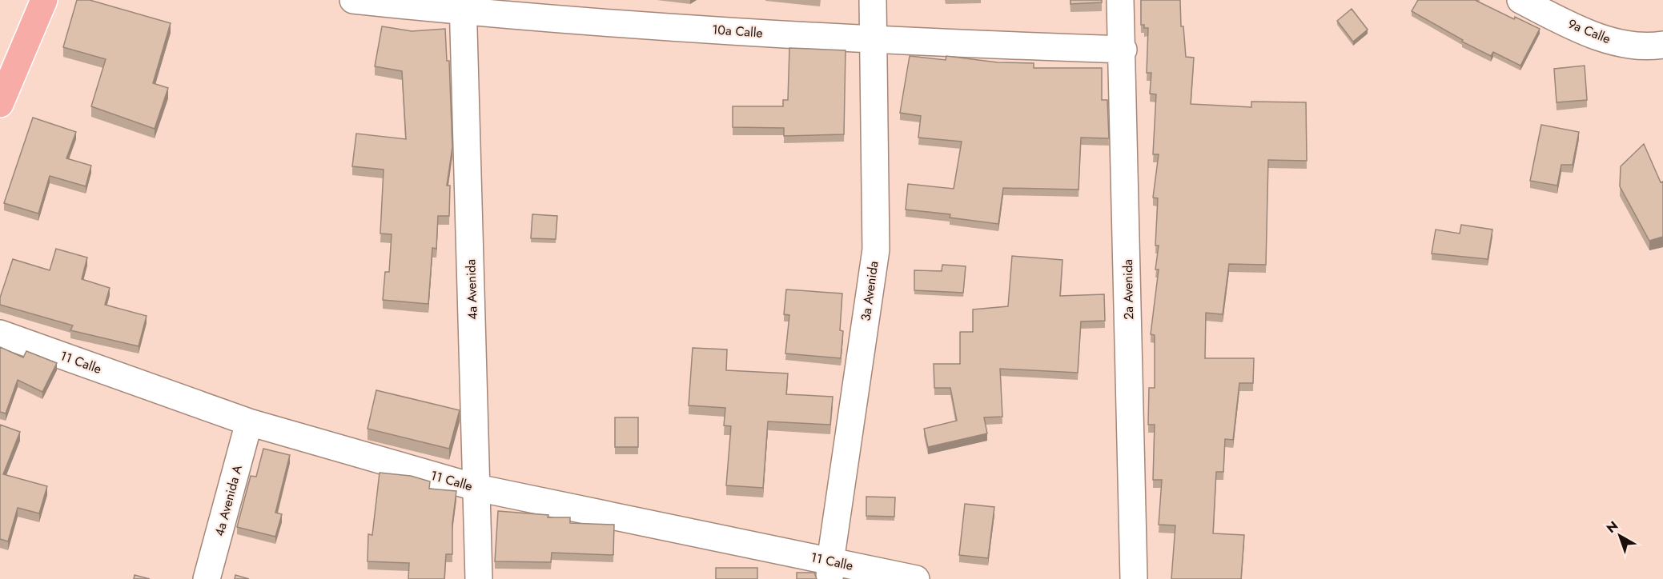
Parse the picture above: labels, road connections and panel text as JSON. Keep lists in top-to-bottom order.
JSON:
{
  "streets": {
    "street": [
      "10a Calle",
      "9a Calle",
      "4a Avenida",
      "2a Avenida",
      "3a Avenida",
      "11 Calle",
      "4a Avenida A"
    ]
  },
  "crossings": [
    ["10a Calle", "4a Avenida"],
    ["10a Calle", "2a Avenida"],
    ["10a Calle", "3a Avenida"],
    ["4a Avenida", "11 Calle"],
    ["3a Avenida", "11 Calle"],
    ["11 Calle", "4a Avenida A"]
  ],
  "north": "top left"
}
